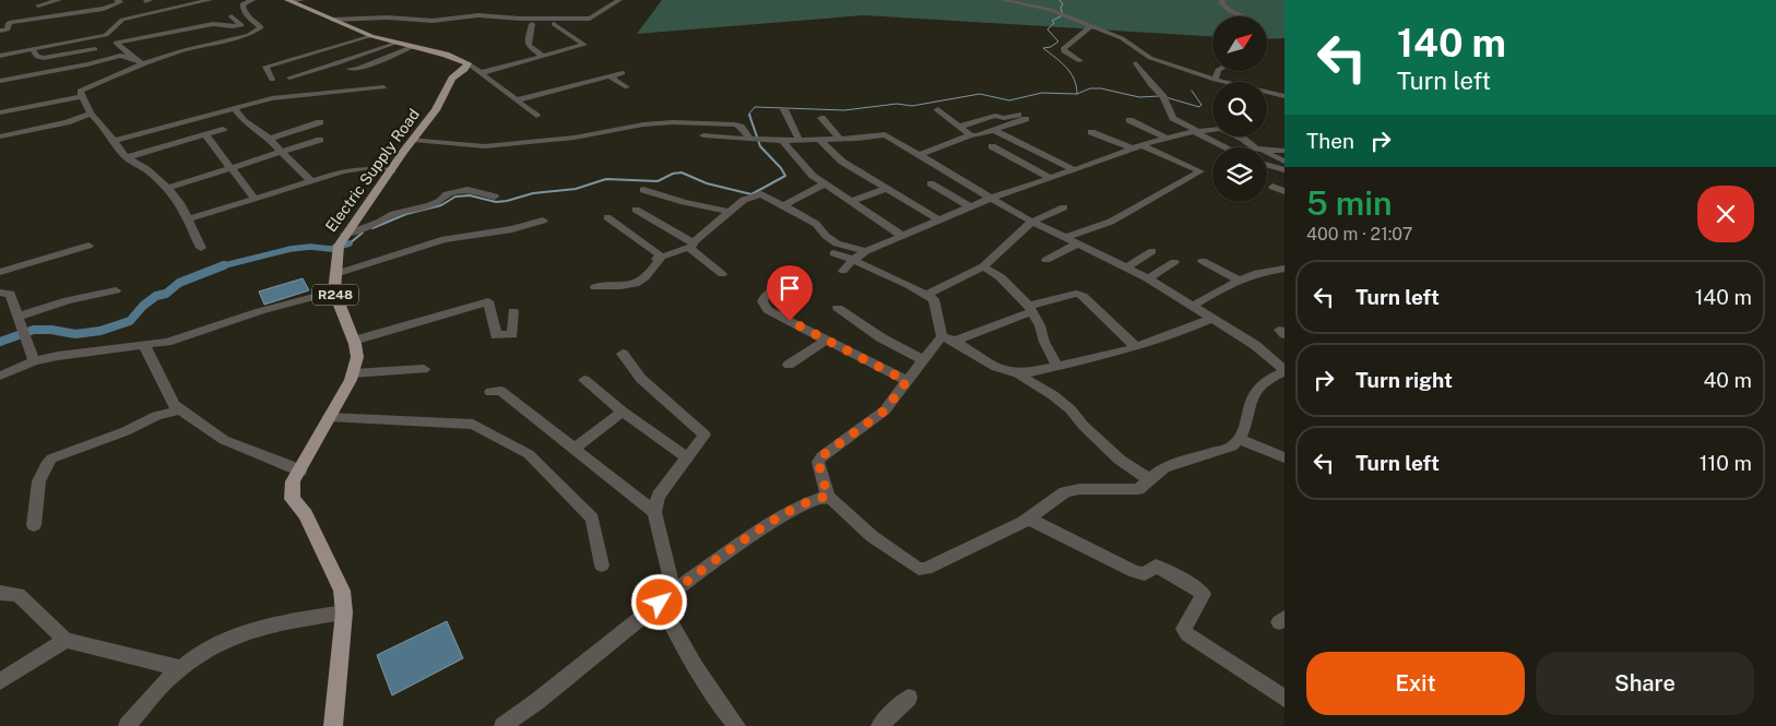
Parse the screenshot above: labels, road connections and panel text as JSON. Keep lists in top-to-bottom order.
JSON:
{
  "streets": {
    "main road": ["Electric Supply Road", "R248"]
  },
  "north": "top right",
  "page": {
    "turn": ["140 m", "Turn left"],
    "then": "Then",
    "heading": ["5 min", "400 m · 21:07"],
    "list": [
      {
        "name": "Turn left",
        "value": "140 m"
      },
      {
        "name": "Turn right",
        "value": "40 m"
      },
      {
        "name": "Turn left",
        "value": "110 m"
      }
    ],
    "buttons": ["Exit", "Share"]
  }
}
